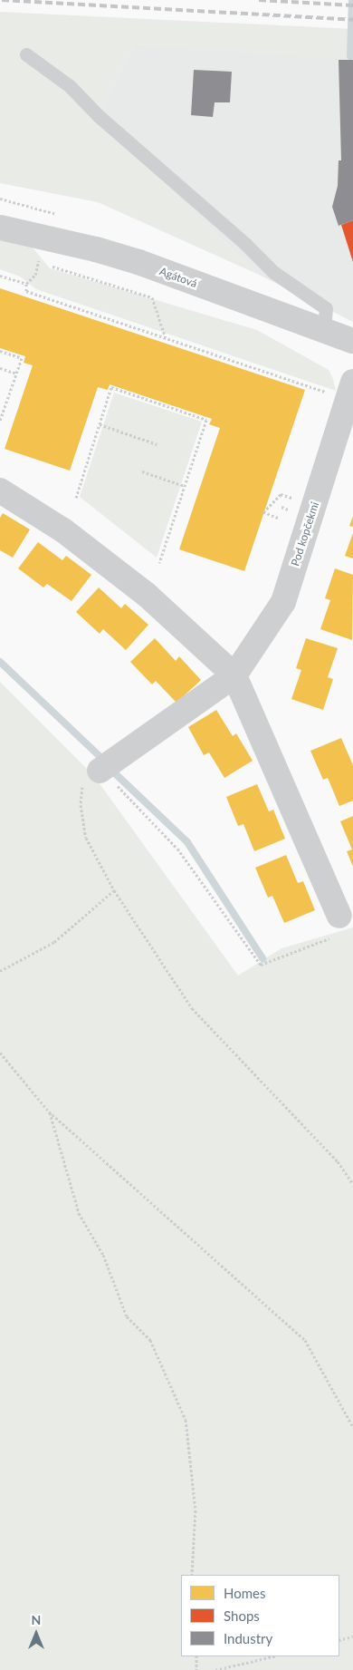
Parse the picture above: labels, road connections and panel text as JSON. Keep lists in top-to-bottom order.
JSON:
{
  "streets": {
    "street": ["Agátová", "Pod kopčekmi"]
  },
  "legend": ["Homes", "Shops", "Industry"],
  "north": "top"
}
